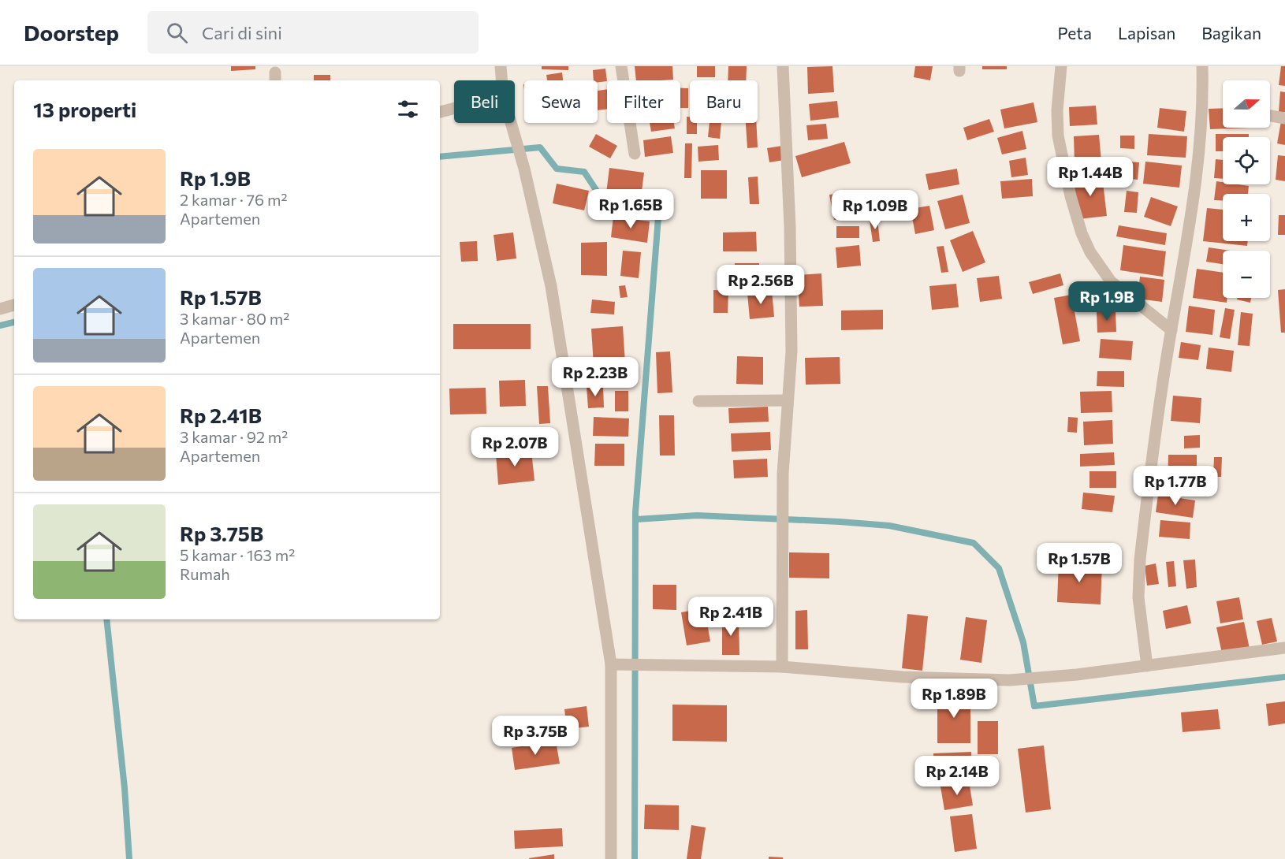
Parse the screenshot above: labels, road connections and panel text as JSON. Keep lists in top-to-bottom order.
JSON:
{
  "north": "right",
  "page": {
    "header": "Doorstep",
    "search": "Cari di sini",
    "nav": ["Peta", "Lapisan", "Bagikan"],
    "map_buttons": ["+", "−"],
    "chip": [
      "Beli",
      "Sewa",
      "Filter",
      "Baru"
    ],
    "heading": "13 properti",
    "list": [
      {
        "name": "Rp 1.9B",
        "note": "2 kamar · 76 m² · Apartemen"
      },
      {
        "name": "Rp 1.57B",
        "note": "3 kamar · 80 m² · Apartemen"
      },
      {
        "name": "Rp 2.41B",
        "note": "3 kamar · 92 m² · Apartemen"
      },
      {
        "name": "Rp 3.75B",
        "note": "5 kamar · 163 m² · Rumah"
      }
    ],
    "price": [
      "Rp 1.44B",
      "Rp 1.65B",
      "Rp 1.09B",
      "Rp 2.56B",
      "Rp 1.9B",
      "Rp 2.23B",
      "Rp 2.07B",
      "Rp 1.77B",
      "Rp 1.57B",
      "Rp 2.41B",
      "Rp 1.89B",
      "Rp 3.75B",
      "Rp 2.14B"
    ]
  }
}
